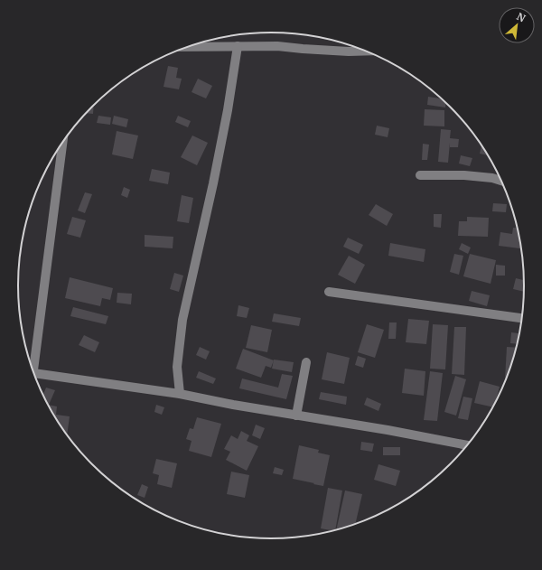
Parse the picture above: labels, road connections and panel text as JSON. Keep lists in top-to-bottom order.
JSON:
{
  "north": "top right"
}
